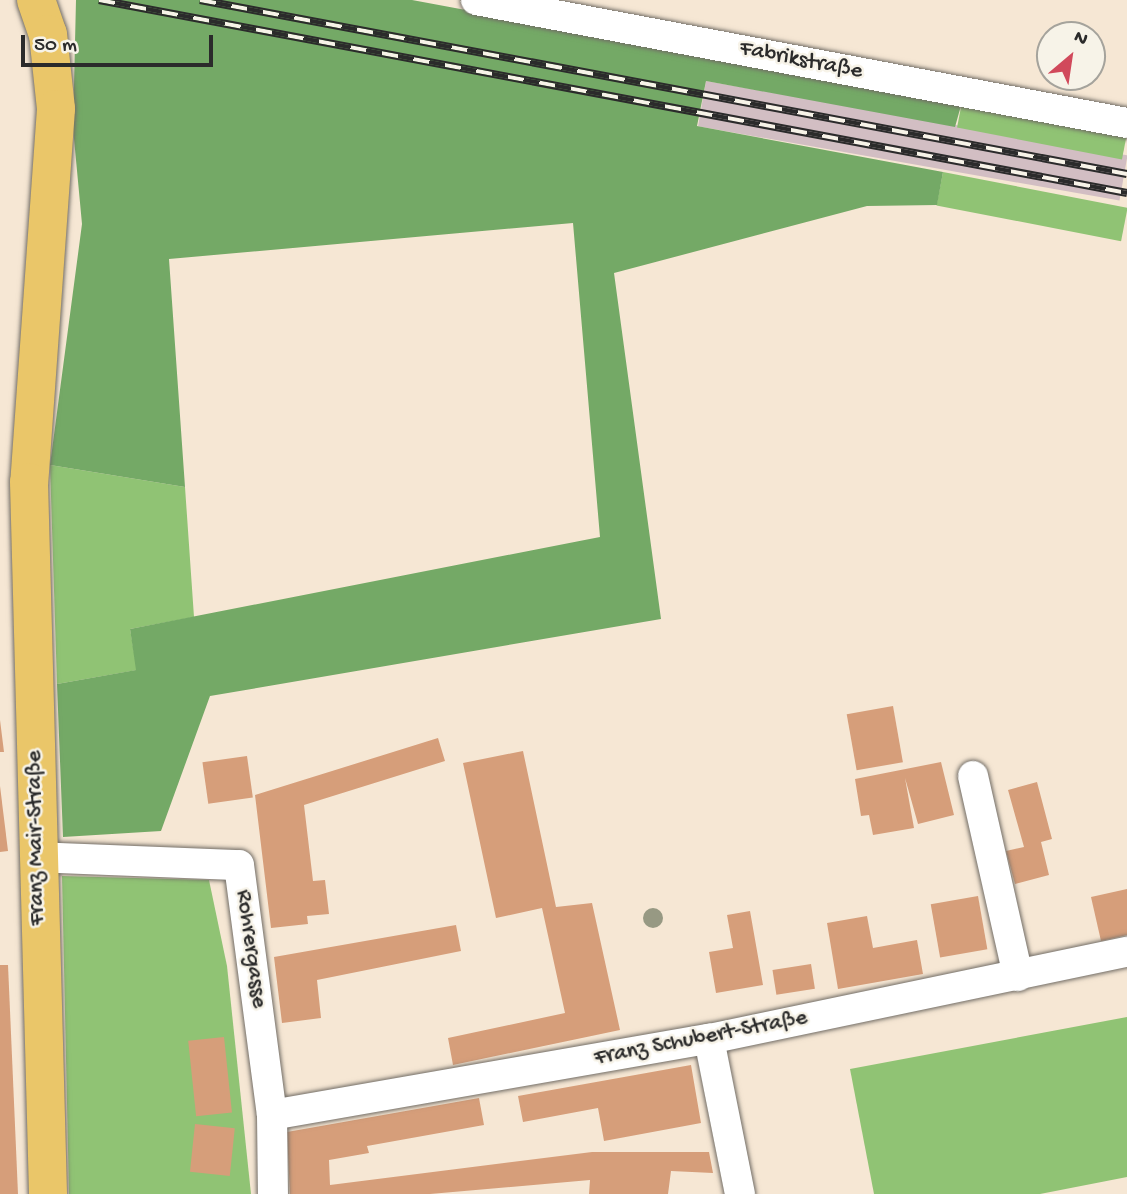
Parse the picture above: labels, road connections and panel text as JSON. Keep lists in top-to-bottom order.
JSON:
{
  "streets": {
    "main road": ["Franz Mair-Straße"],
    "street": ["Fabrikstraße", "Rohrergasse", "Franz Schubert-Straße"]
  },
  "crossings": [
    ["Franz Mair-Straße", "Rohrergasse"],
    ["Rohrergasse", "Franz Schubert-Straße"]
  ],
  "scale_bar": "50 m",
  "north": "top right"
}
